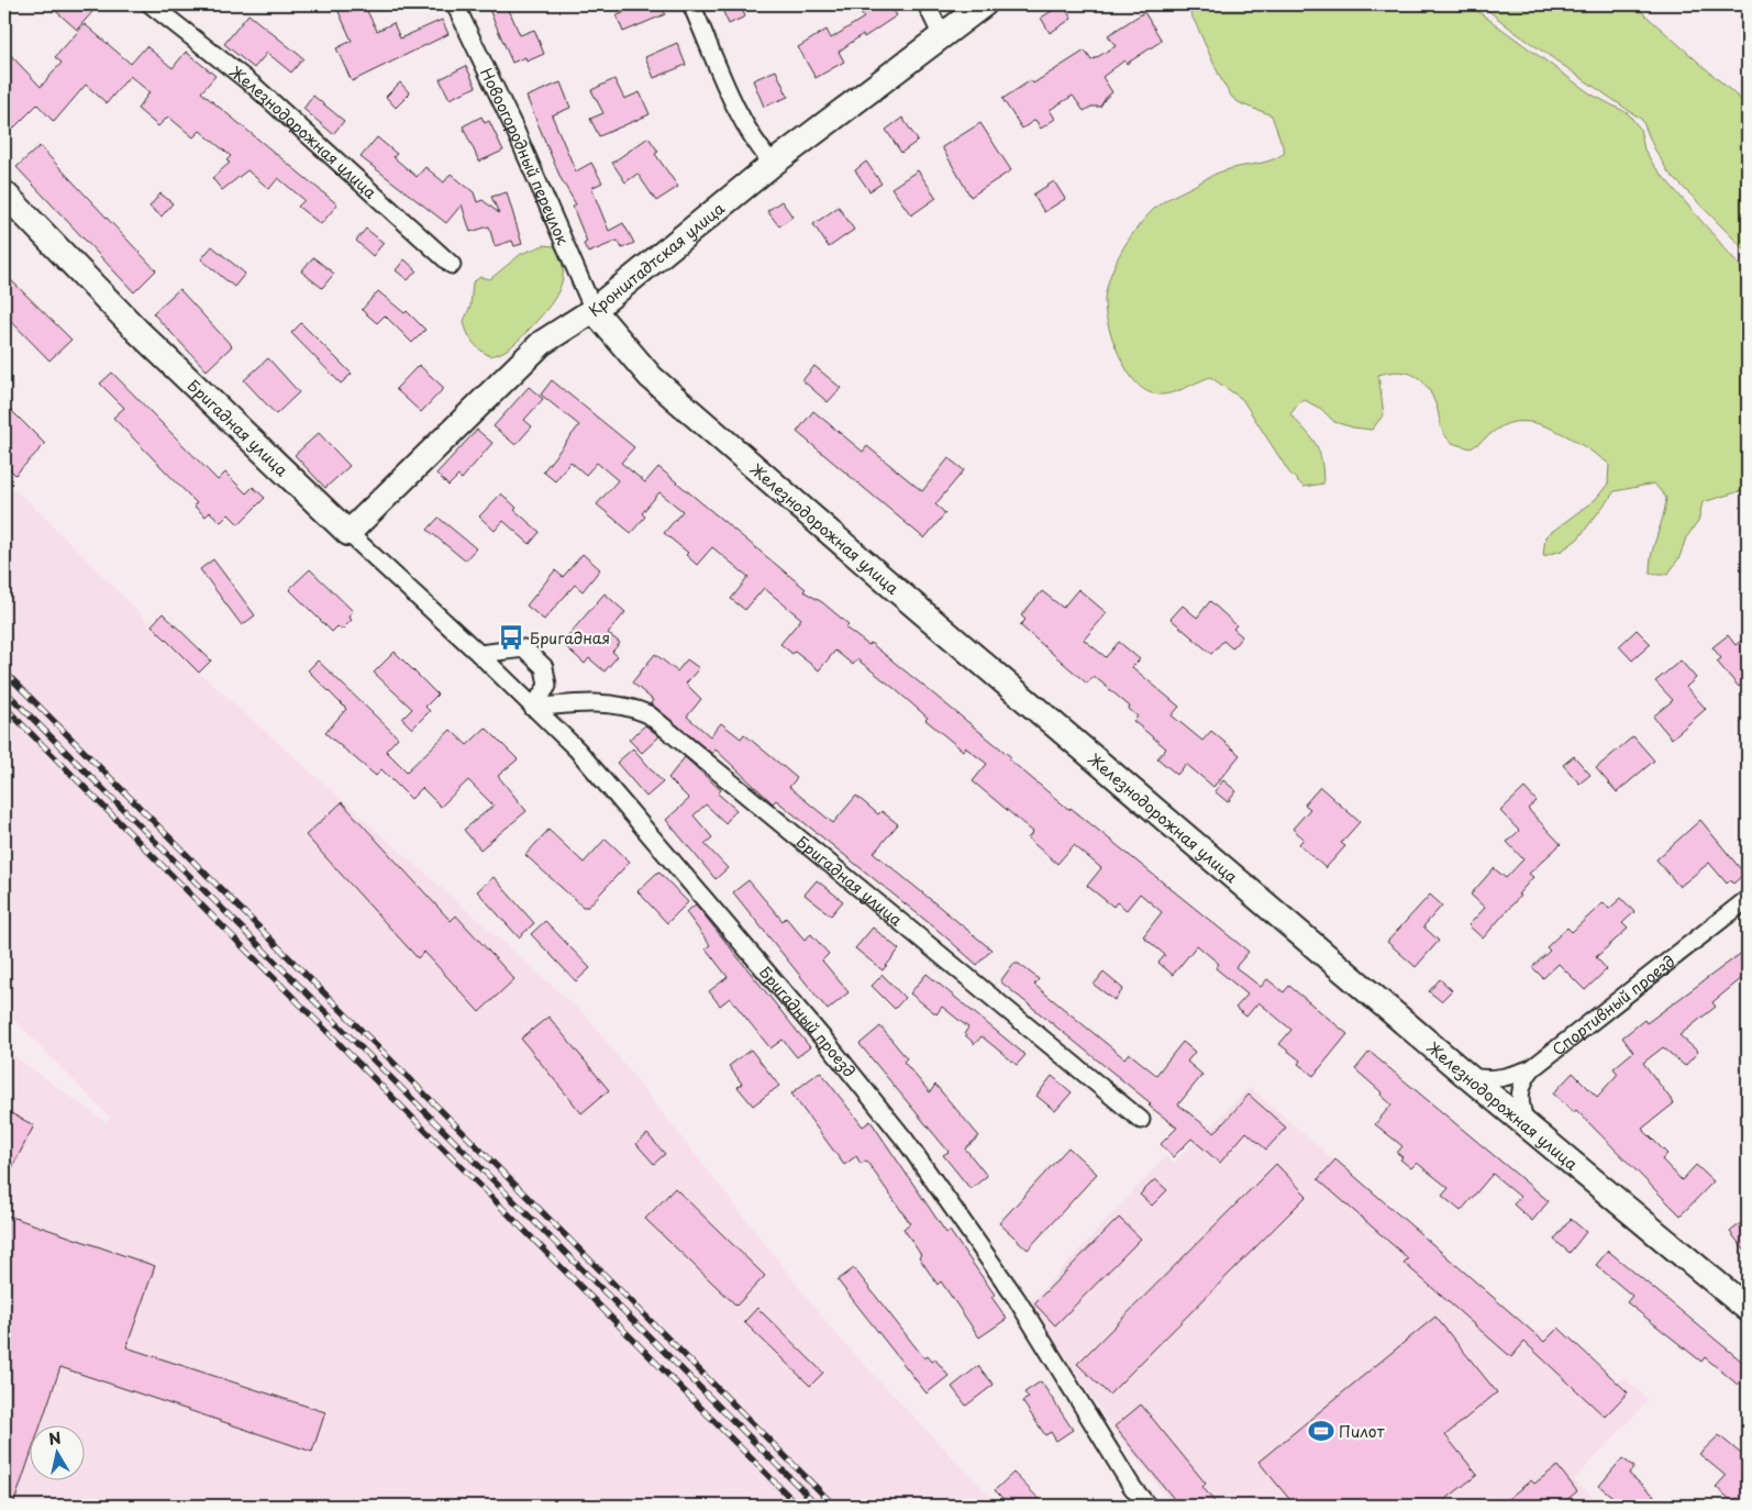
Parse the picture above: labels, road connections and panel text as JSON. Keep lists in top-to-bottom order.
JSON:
{
  "streets": {
    "street": [
      "Железнодорожная улица",
      "Новоогородный переулок",
      "Кронштадтская улица",
      "Бригадная улица",
      "Спортивный проезд",
      "Бригадный проезд"
    ]
  },
  "crossings": [
    ["Железнодорожная улица", "Новоогородный переулок"],
    ["Железнодорожная улица", "Кронштадтская улица"],
    ["Железнодорожная улица", "Спортивный проезд"],
    ["Новоогородный переулок", "Кронштадтская улица"],
    ["Кронштадтская улица", "Бригадная улица"],
    ["Бригадная улица", "Бригадный проезд"]
  ],
  "places": {
    "bus stop": ["Бригадная"],
    "sports": ["Пилот"]
  },
  "north": "top"
}
